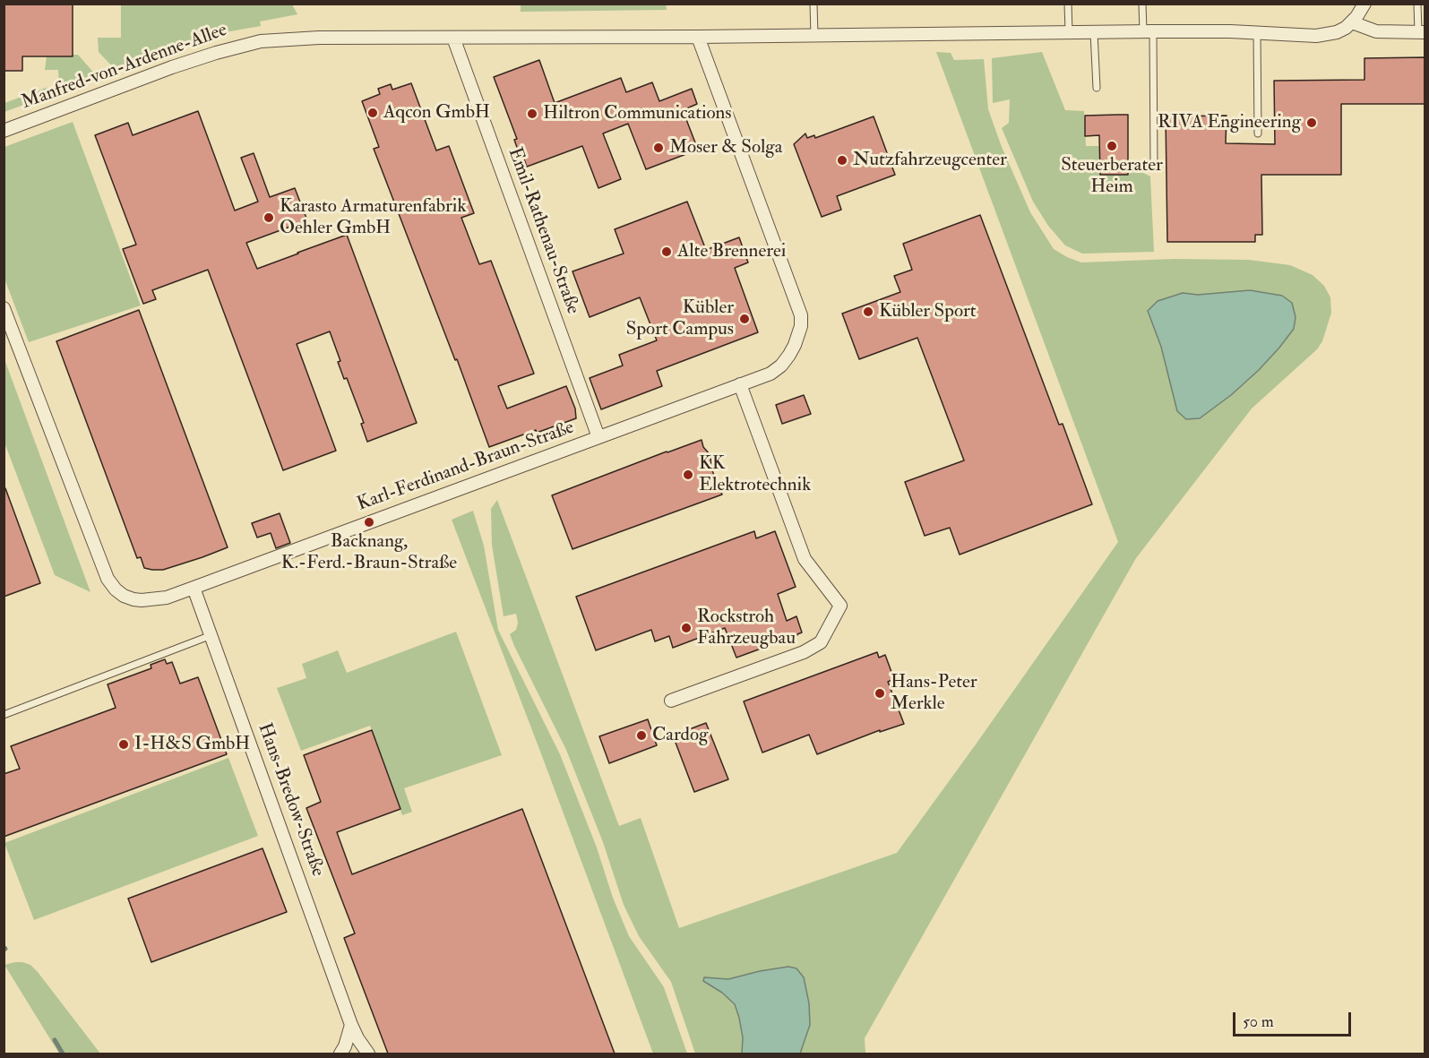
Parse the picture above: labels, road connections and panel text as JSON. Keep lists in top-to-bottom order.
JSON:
{
  "streets": {
    "street": [
      "Manfred-von-Ardenne-Allee",
      "Emil-Rathenau-Straße",
      "Karl-Ferdinand-Braun-Straße",
      "Hans-Bredow-Straße"
    ]
  },
  "crossings": [
    ["Manfred-von-Ardenne-Allee", "Emil-Rathenau-Straße"],
    ["Manfred-von-Ardenne-Allee", "Karl-Ferdinand-Braun-Straße"],
    ["Emil-Rathenau-Straße", "Karl-Ferdinand-Braun-Straße"],
    ["Karl-Ferdinand-Braun-Straße", "Hans-Bredow-Straße"]
  ],
  "places": [
    "Aqcon GmbH",
    "Hiltron Communications",
    "RIVA Engineering",
    "Steuerberater Heim",
    "Moser & Solga",
    "Nutzfahrzeugcenter",
    "Karasto Armaturenfabrik Oehler GmbH",
    "Alte Brennerei",
    "Kübler Sport",
    "Kübler Sport Campus",
    "KK Elektrotechnik",
    "Backnang, K.-Ferd.-Braun-Straße",
    "Rockstroh Fahrzeugbau",
    "Hans-Peter Merkle",
    "Cardog",
    "I-H&S GmbH"
  ],
  "scale_bar": "50 m"
}
